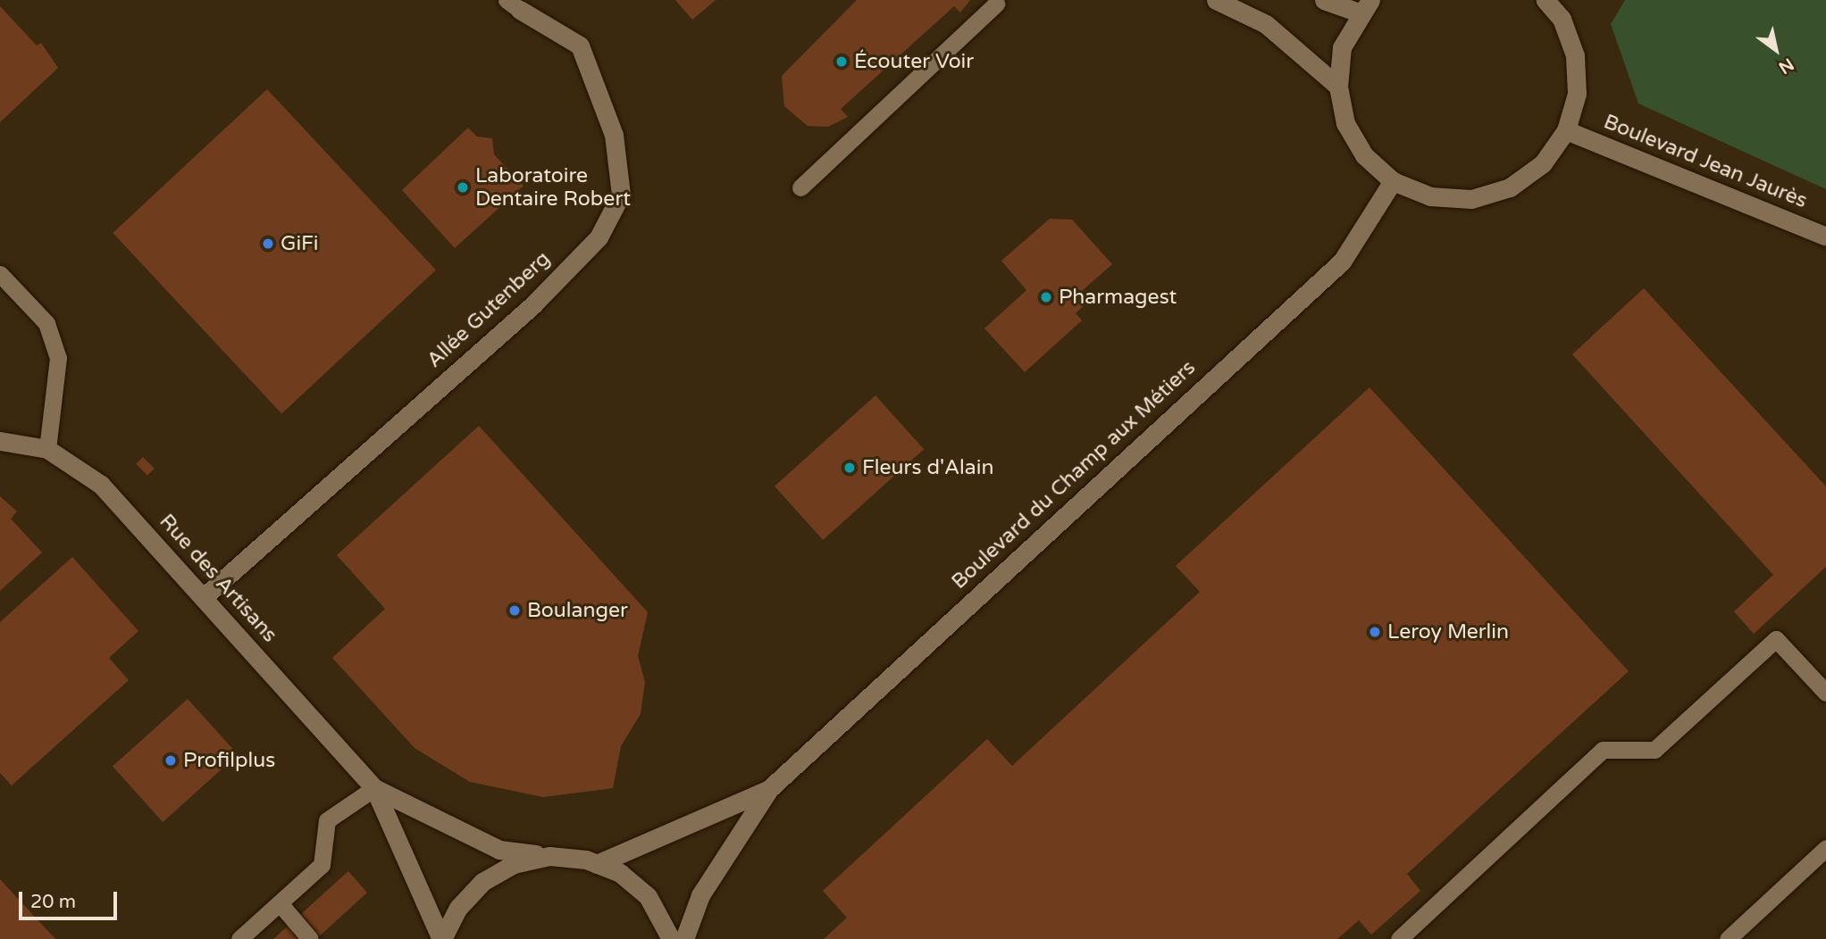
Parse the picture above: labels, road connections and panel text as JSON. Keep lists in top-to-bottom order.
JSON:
{
  "streets": {
    "street": [
      "Boulevard Jean Jaurès",
      "Allée Gutenberg",
      "Boulevard du Champ aux Métiers",
      "Rue des Artisans"
    ]
  },
  "crossings": [
    ["Allée Gutenberg", "Rue des Artisans"],
    ["Boulevard du Champ aux Métiers", "Rue des Artisans"]
  ],
  "places": [
    "Écouter Voir",
    "Laboratoire Dentaire Robert",
    "GiFi",
    "Pharmagest",
    "Fleurs d'Alain",
    "Boulanger",
    "Leroy Merlin",
    "Profilplus"
  ],
  "scale_bar": "20 m",
  "north": "bottom right"
}
